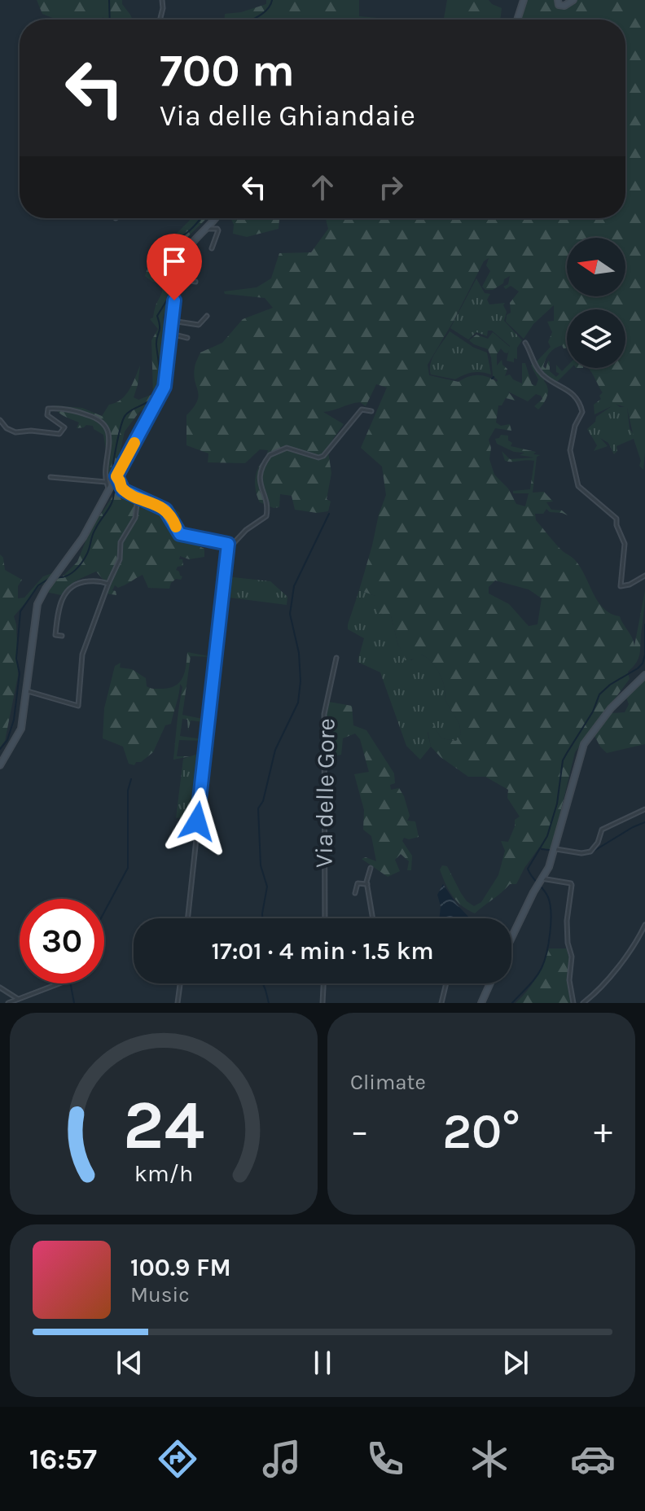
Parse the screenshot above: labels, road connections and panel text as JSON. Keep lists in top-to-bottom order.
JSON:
{
  "streets": {
    "street": ["Via delle Gore"]
  },
  "north": "left",
  "page": {
    "turn": ["700 m", "Via delle Ghiandaie"],
    "limit": "30",
    "trip": "17:01 · 4 min · 1.5 km",
    "tile": "Climate",
    "heat": ["−", "20°", "+"],
    "song": ["100.9 FM", "Music"],
    "tabs": "16:57",
    "gauge": ["24", "km/h"]
  }
}
